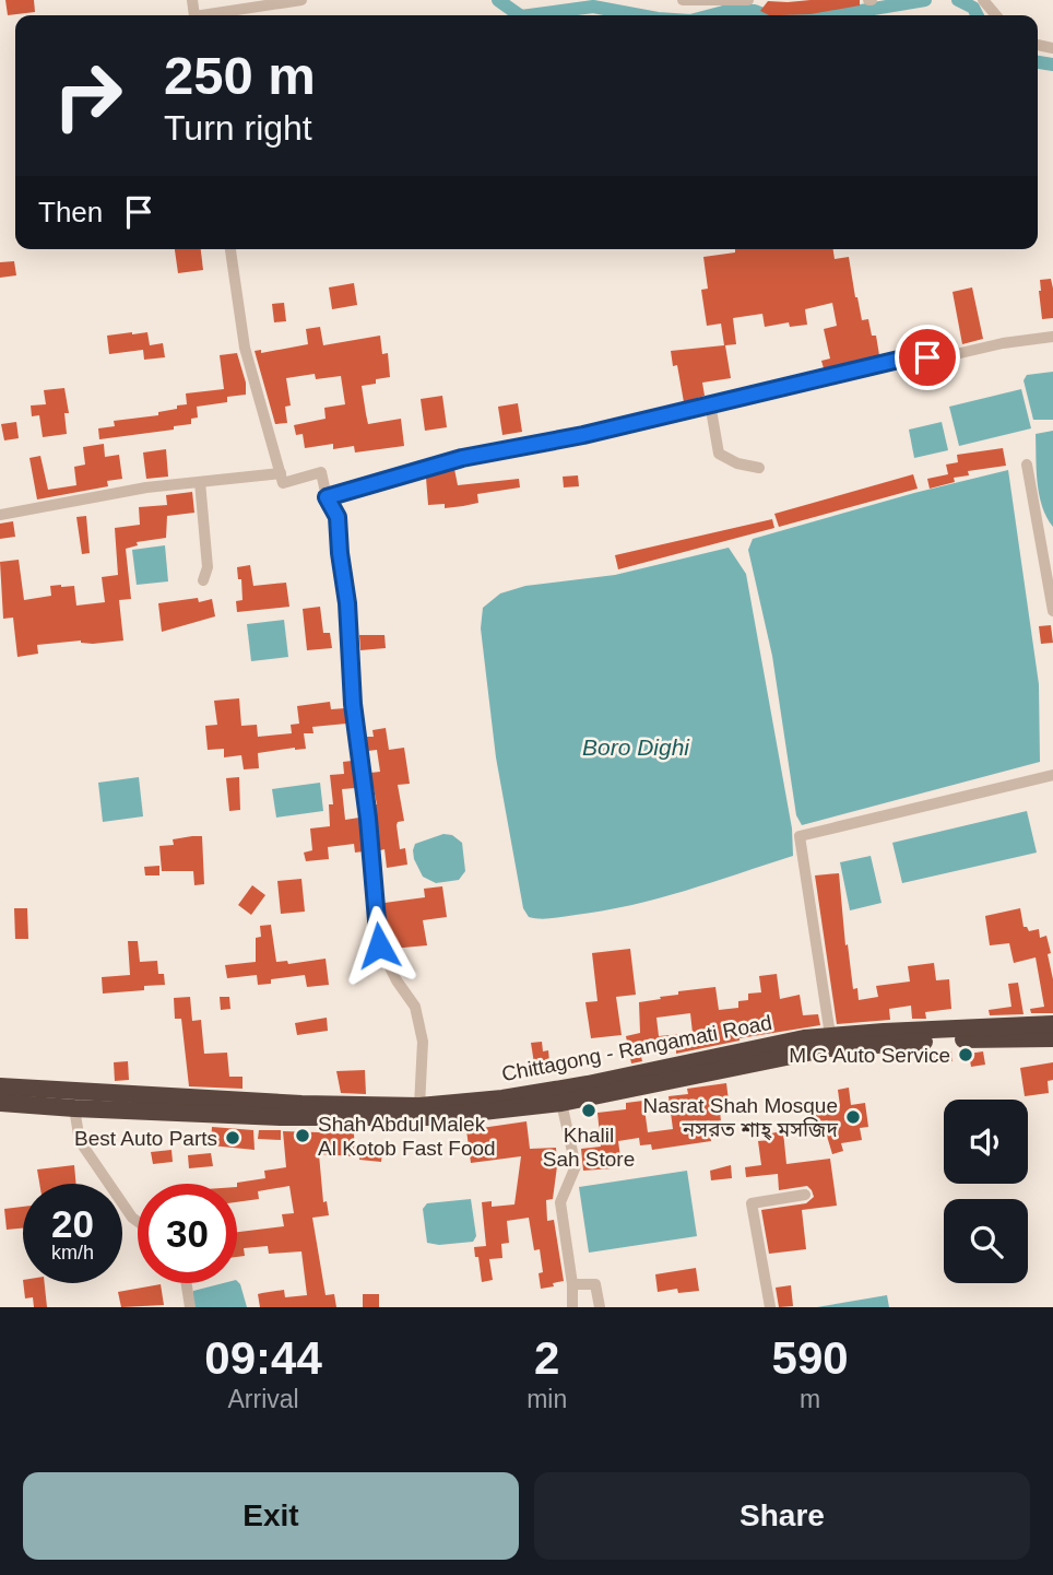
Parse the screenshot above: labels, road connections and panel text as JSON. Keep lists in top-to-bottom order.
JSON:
{
  "streets": {
    "highway": ["Chittagong - Rangamati Road"]
  },
  "water": ["Boro Dighi"],
  "places": [
    "M G Auto Service",
    "Khalil Sah Store",
    "Nasrat Shah Mosque নসরত শাহ্‌ মসজিদ",
    "Shah Abdul Malek Al Kotob Fast Food",
    "Best Auto Parts"
  ],
  "page": {
    "turn": ["250 m", "Turn right"],
    "then": "Then",
    "speed": "20 km/h",
    "limit": "30",
    "eta": [
      "09:44",
      "Arrival",
      "2",
      "min",
      "590",
      "m"
    ],
    "buttons": ["Exit", "Share"]
  }
}
